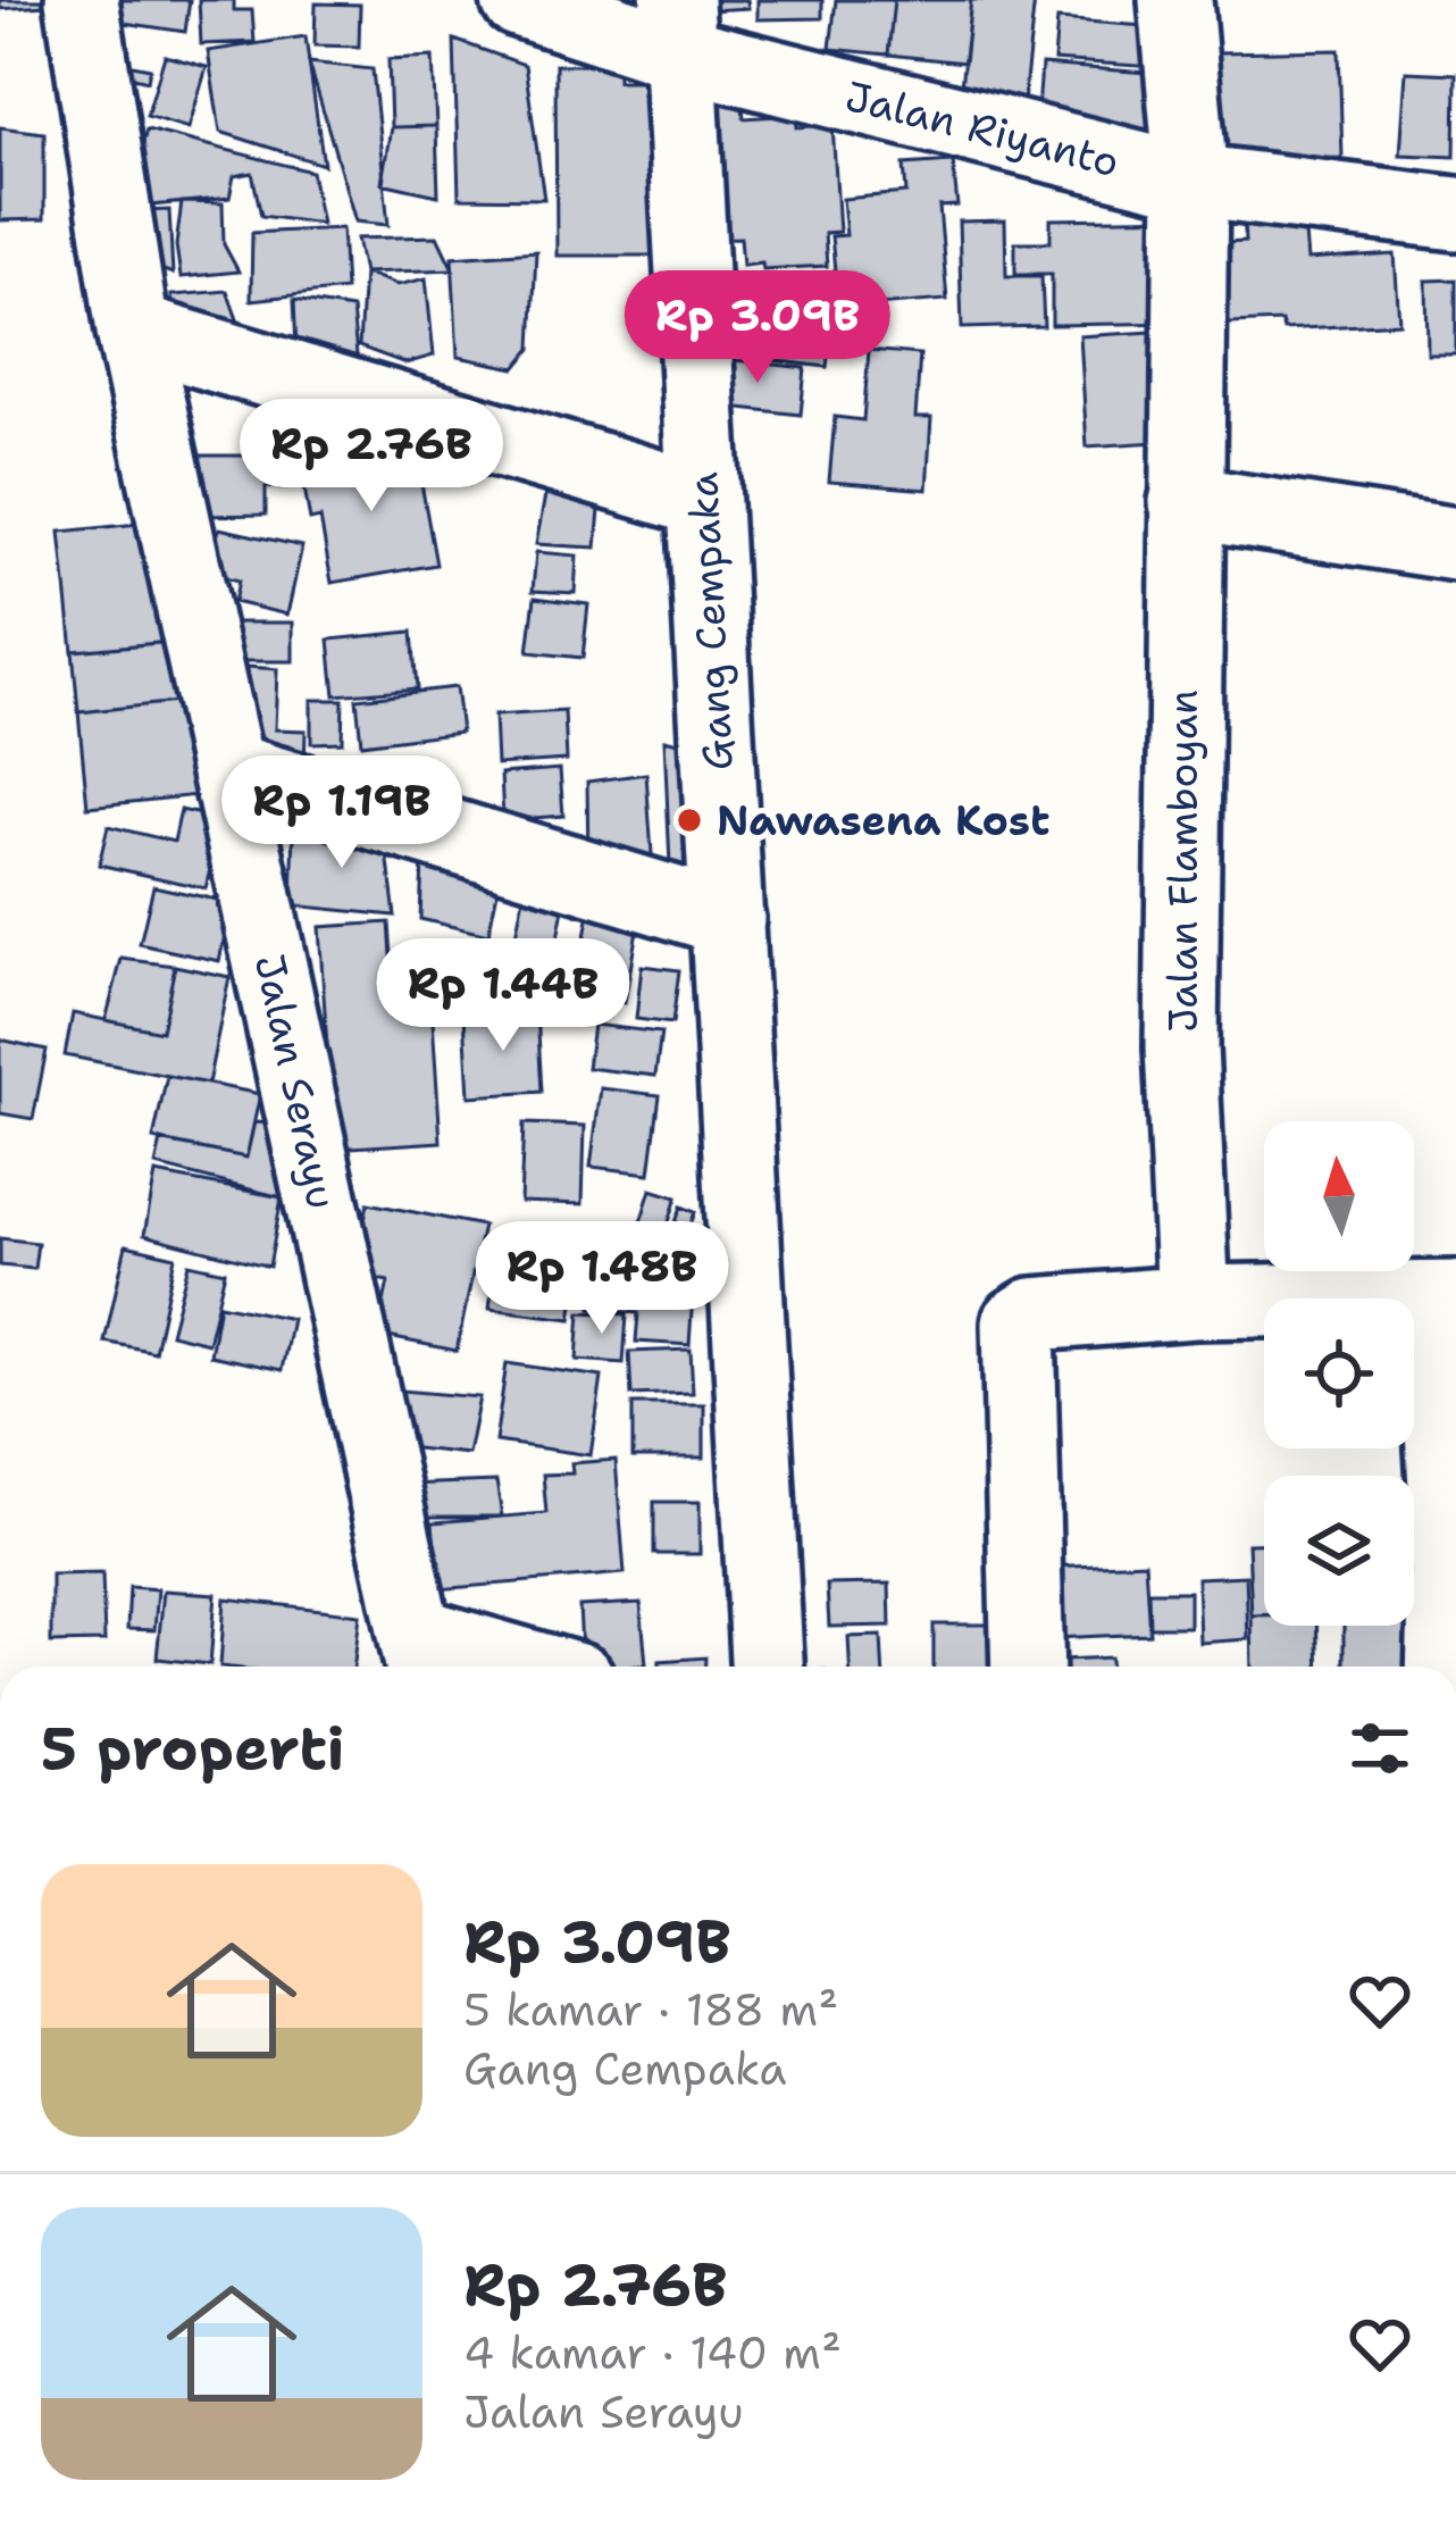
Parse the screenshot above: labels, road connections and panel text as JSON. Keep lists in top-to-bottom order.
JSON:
{
  "streets": {
    "street": [
      "Jalan Riyanto",
      "Gang Cempaka",
      "Jalan Flamboyan",
      "Jalan Serayu"
    ]
  },
  "crossings": [
    ["Jalan Riyanto", "Gang Cempaka"],
    ["Jalan Riyanto", "Jalan Flamboyan"]
  ],
  "places": ["Nawasena Kost"],
  "north": "top",
  "page": {
    "price": [
      "Rp 3.09B",
      "Rp 2.76B",
      "Rp 1.19B",
      "Rp 1.44B",
      "Rp 1.48B"
    ],
    "heading": "5 properti",
    "list": [
      {
        "name": "Rp 3.09B",
        "note": "5 kamar · 188 m² · Gang Cempaka"
      },
      {
        "name": "Rp 2.76B",
        "note": "4 kamar · 140 m² · Jalan Serayu"
      }
    ]
  }
}
